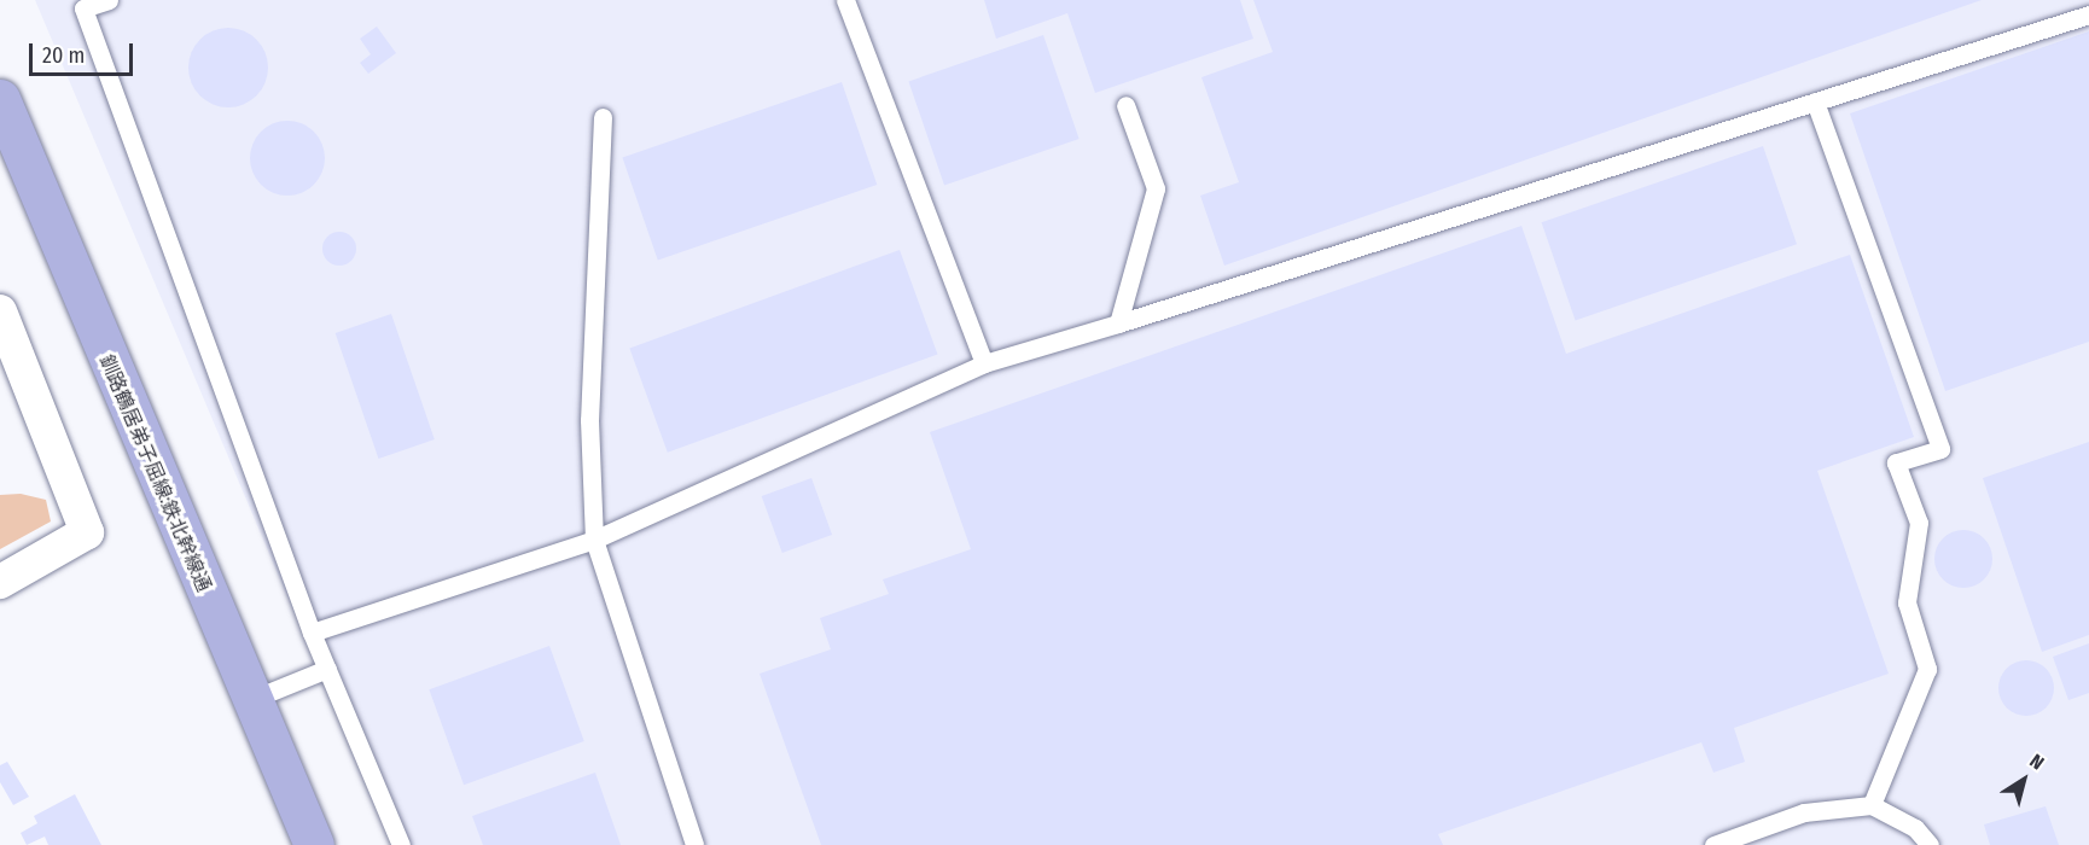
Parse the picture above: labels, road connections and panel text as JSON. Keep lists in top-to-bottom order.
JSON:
{
  "streets": {
    "main road": ["釧路鶴居弟子屈線:鉄北幹線通"]
  },
  "scale_bar": "20 m",
  "north": "top right"
}
